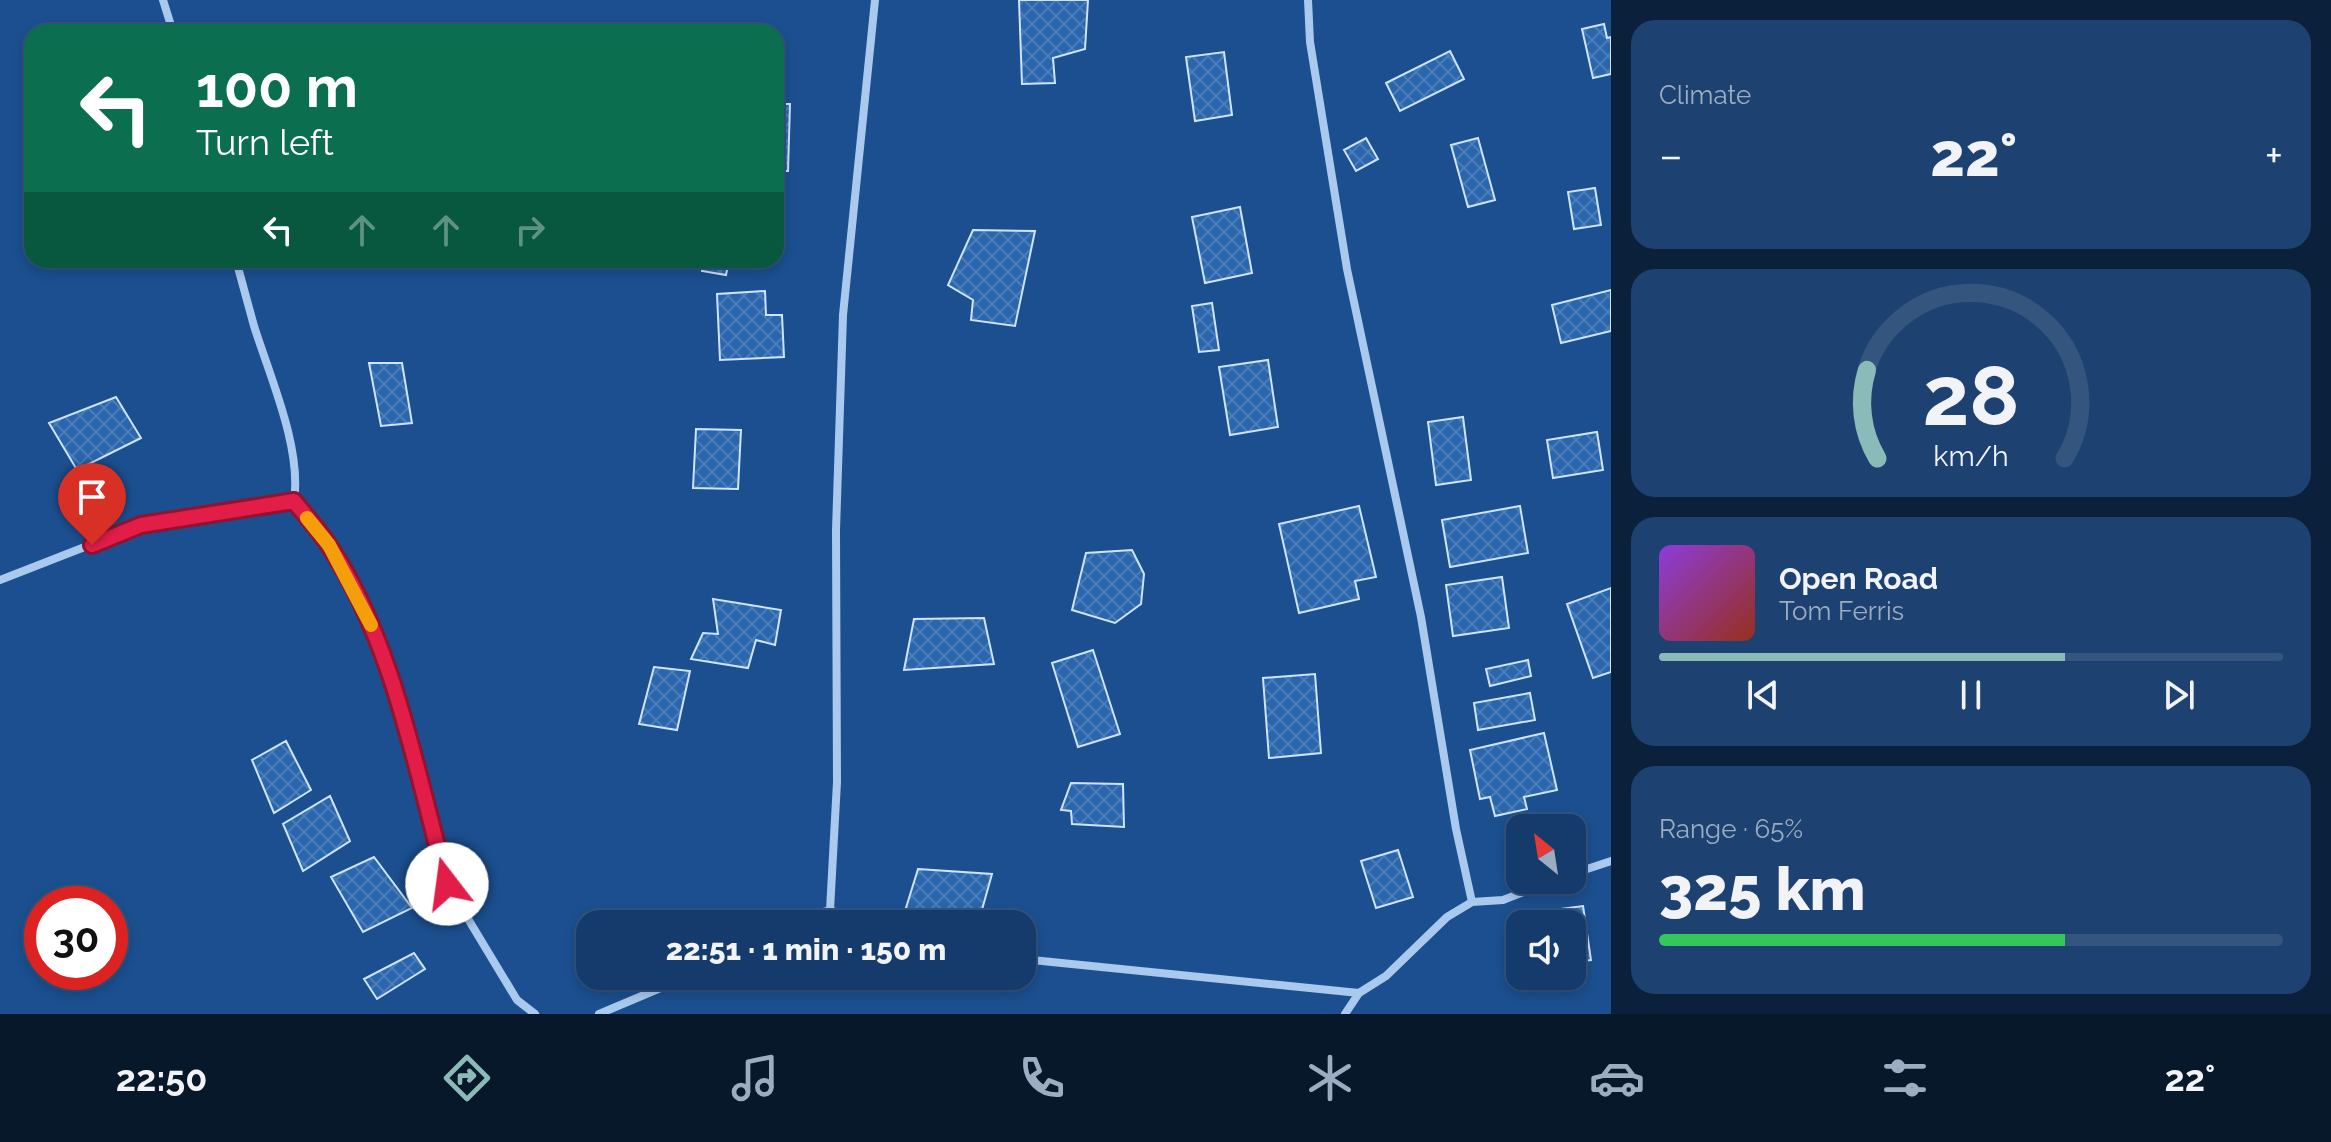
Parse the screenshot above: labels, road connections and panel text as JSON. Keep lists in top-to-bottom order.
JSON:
{
  "north": "top left",
  "page": {
    "tile": [
      "Climate",
      ["Range · 65%", "325 km"]
    ],
    "turn": ["100 m", "Turn left"],
    "heat": ["−", "22°", "+"],
    "song": ["Open Road", "Tom Ferris"],
    "limit": "30",
    "trip": "22:51 · 1 min · 150 m",
    "tabs": ["22:50", "22°"],
    "gauge": ["28", "km/h"]
  }
}
